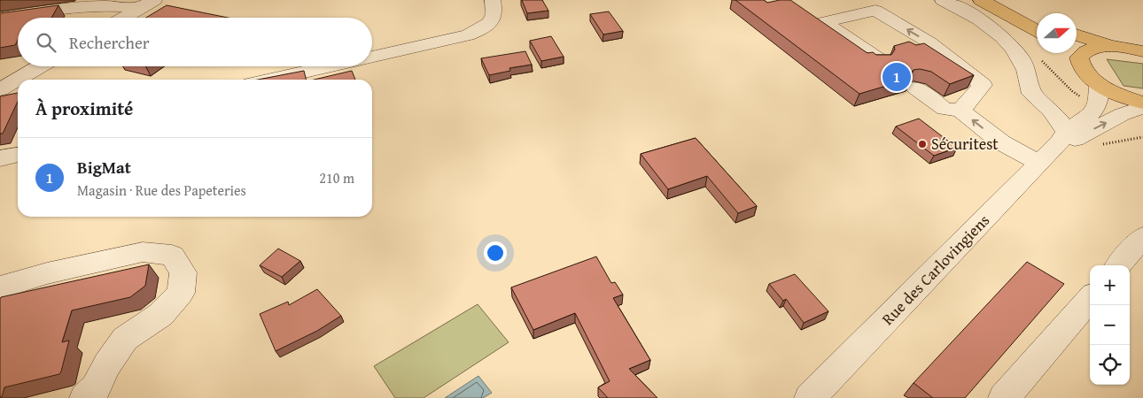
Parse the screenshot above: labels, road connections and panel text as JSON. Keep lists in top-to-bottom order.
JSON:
{
  "streets": {
    "street": ["Rue des Carlovingiens"]
  },
  "places": ["Sécuritest"],
  "north": "right",
  "page": {
    "search": "Rechercher",
    "pins": "1",
    "heading": "À proximité",
    "list": [
      {
        "mark": "1",
        "name": "BigMat",
        "note": "Magasin · Rue des Papeteries",
        "value": "210 m"
      }
    ],
    "map_buttons": ["+", "−"]
  }
}
